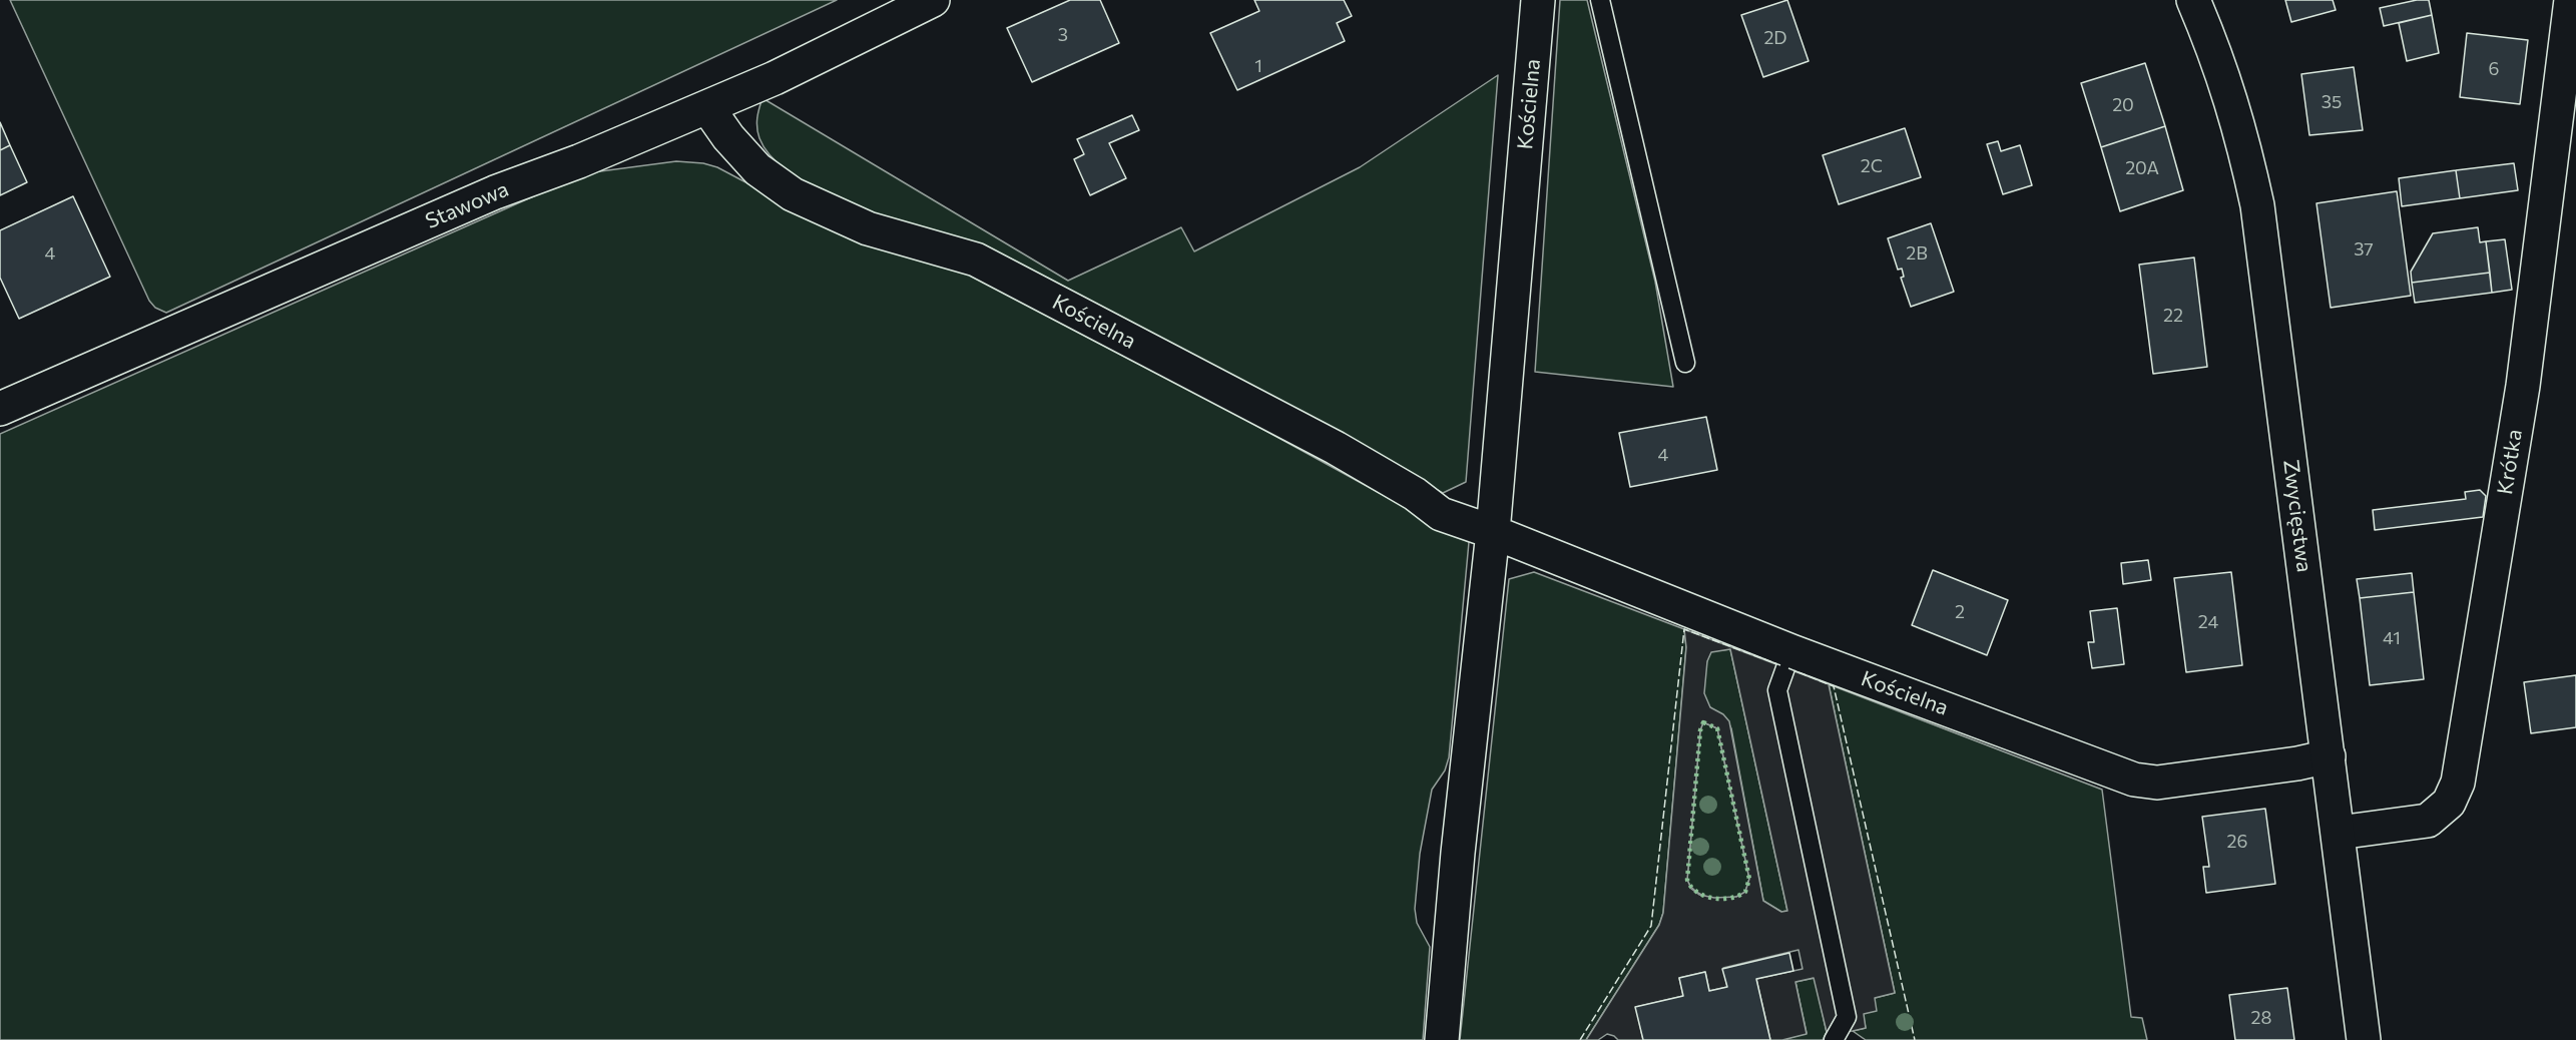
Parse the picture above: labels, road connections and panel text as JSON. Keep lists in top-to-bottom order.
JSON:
{
  "streets": {
    "street": [
      "Kościelna",
      "Stawowa",
      "Krótka",
      "Zwycięstwa"
    ]
  },
  "crossings": [
    ["Kościelna", "Stawowa"],
    ["Kościelna", "Zwycięstwa"],
    ["Krótka", "Zwycięstwa"]
  ],
  "house_numbers": [
    "3",
    "2D",
    "1",
    "6",
    "35",
    "20",
    "2C",
    "20A",
    "37",
    "4",
    "2B",
    "22",
    "4",
    "2",
    "24",
    "41",
    "26",
    "28"
  ]
}
